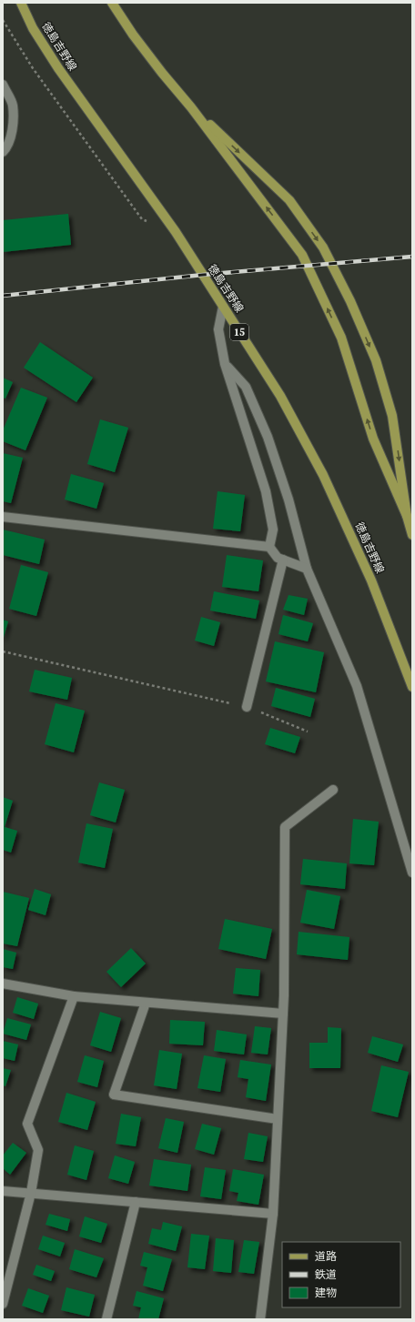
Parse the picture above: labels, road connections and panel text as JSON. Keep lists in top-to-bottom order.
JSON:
{
  "streets": {
    "main road": ["徳島吉野線", "15"]
  },
  "legend": ["道路", "鉄道", "建物"]
}
